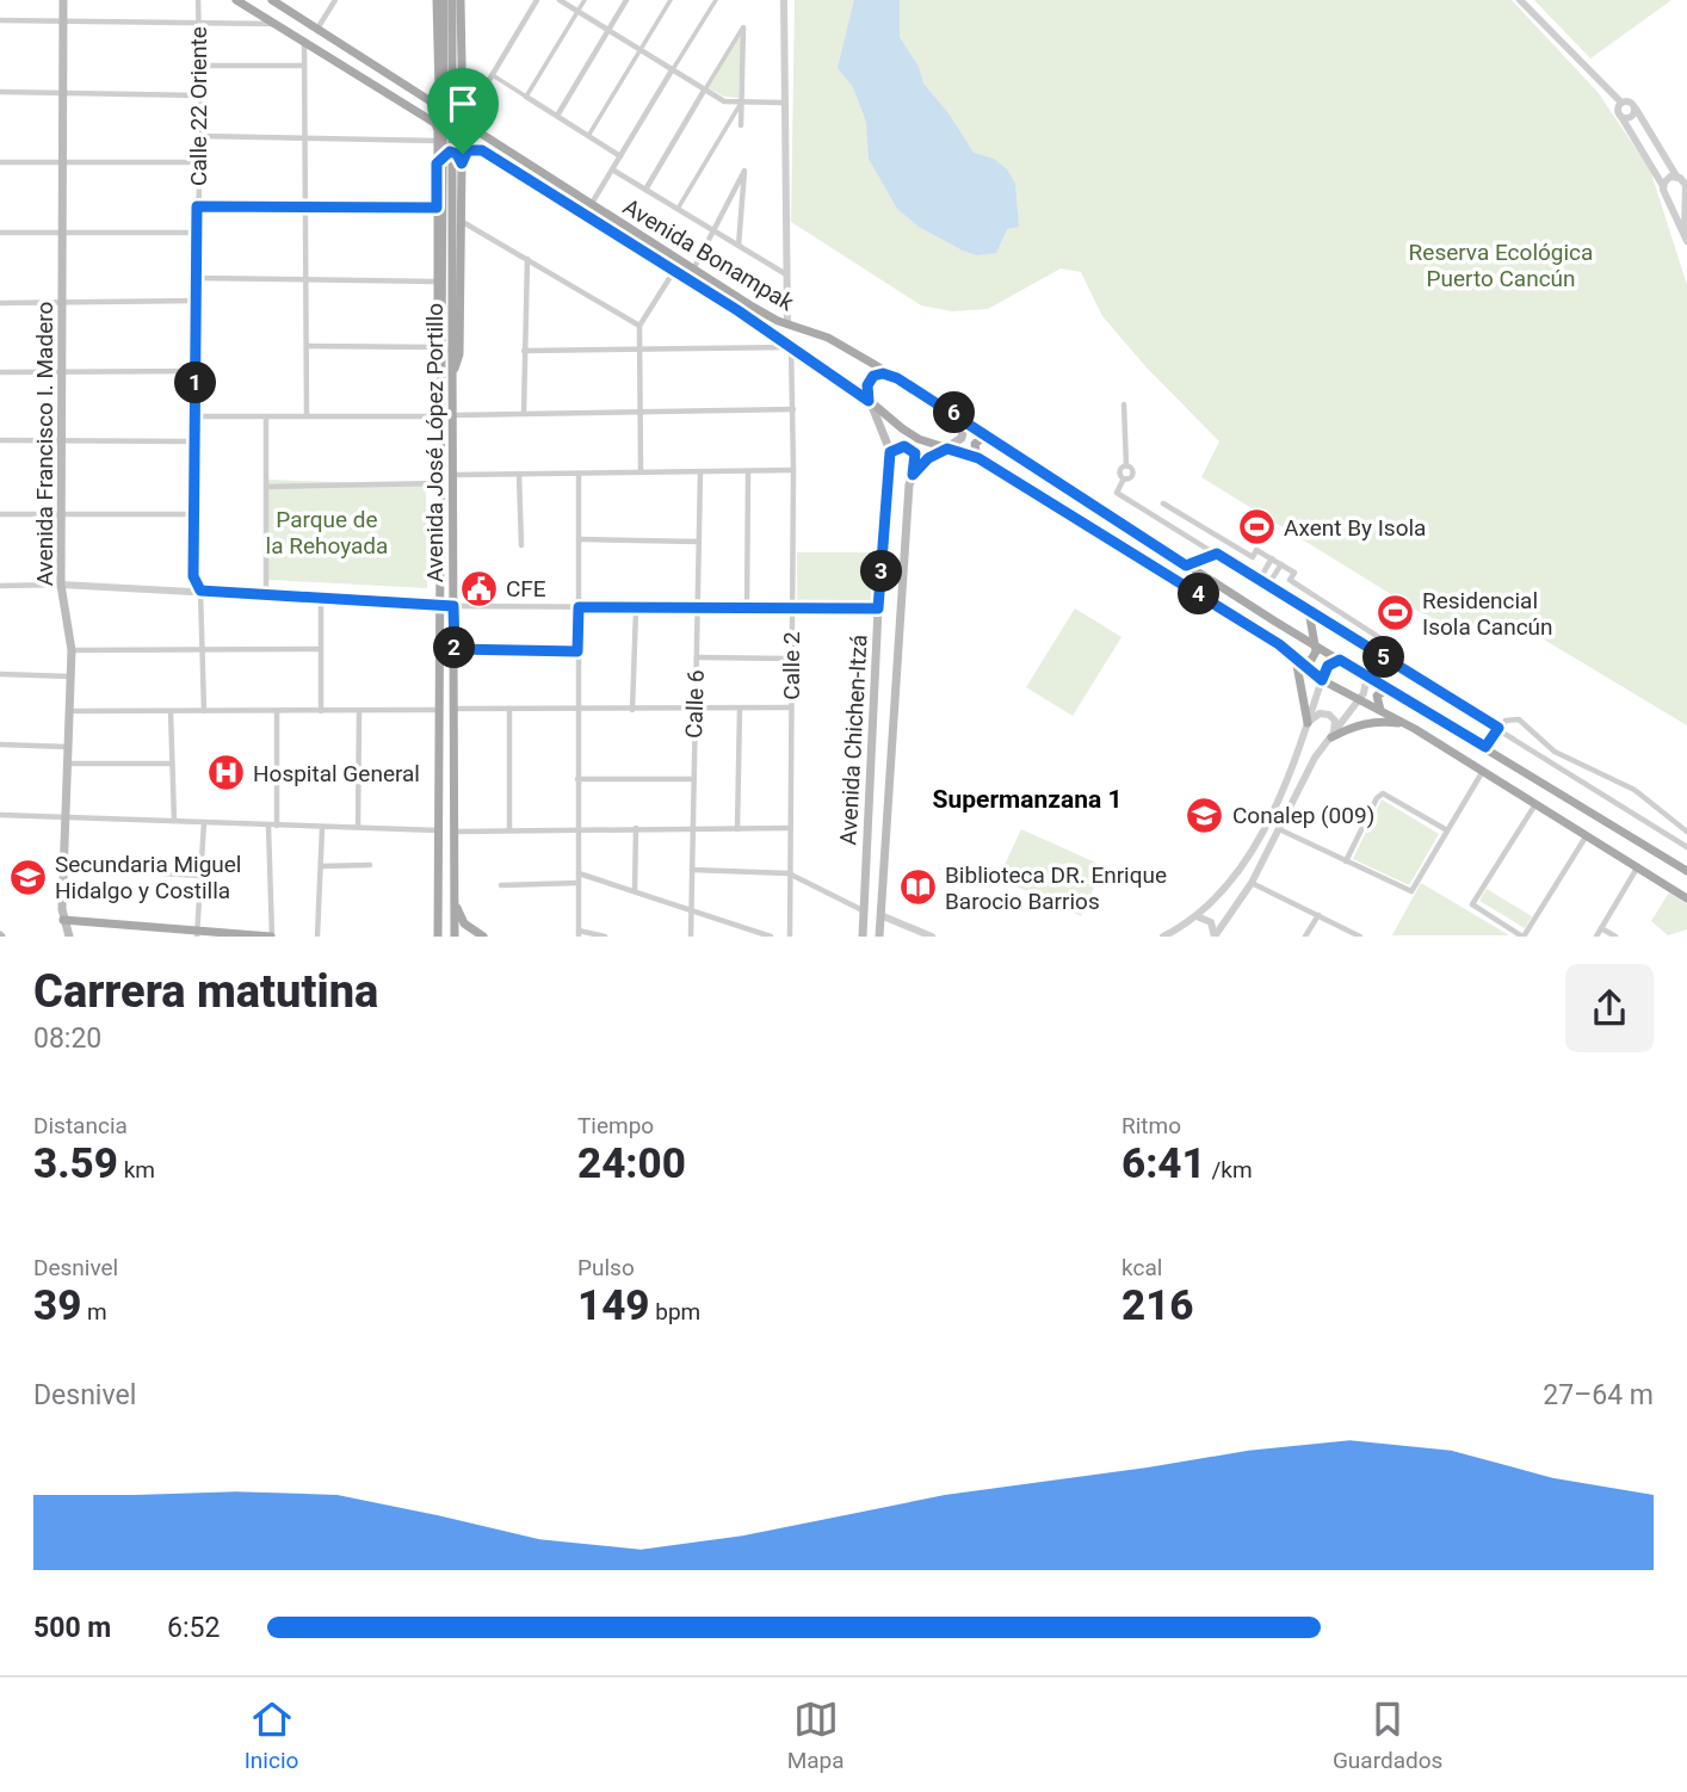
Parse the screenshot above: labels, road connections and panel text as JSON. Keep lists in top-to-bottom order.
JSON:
{
  "streets": {
    "main road": [
      "Avenida Bonampak",
      "Avenida José López Portillo",
      "Avenida Francisco I. Madero",
      "Avenida Chichen-Itzá"
    ],
    "street": ["Calle 22 Oriente", "Calle 2", "Calle 6"]
  },
  "crossings": [
    ["Avenida Bonampak", "Calle 2"],
    ["Avenida Bonampak", "Avenida Chichen-Itzá"]
  ],
  "districts": ["Supermanzana 1"],
  "parks": ["Reserva Ecológica Puerto Cancún", "Parque de la Rehoyada"],
  "places": {
    "sports": ["Axent By Isola", "Residencial Isola Cancún"],
    "public building": ["CFE"],
    "hospital": ["Hospital General"],
    "school or university": ["Conalep (009)", "Secundaria Miguel Hidalgo y Costilla"],
    "library": ["Biblioteca DR. Enrique Barocio Barrios"]
  },
  "page": {
    "pins": [
      "1",
      "6",
      "3",
      "4",
      "2",
      "5"
    ],
    "heading": ["Carrera matutina", "08:20"],
    "stats": [
      ["Distancia", "3.59 km"],
      ["Tiempo", "24:00"],
      ["Ritmo", "6:41 /km"],
      ["Desnivel", "39 m"],
      ["Pulso", "149 bpm"],
      ["kcal", "216"]
    ],
    "chart": ["Desnivel", "27–64 m"],
    "list": [
      {
        "name": "500 m",
        "note": "6:52"
      }
    ],
    "tabs": ["Inicio", "Mapa", "Guardados"]
  }
}
